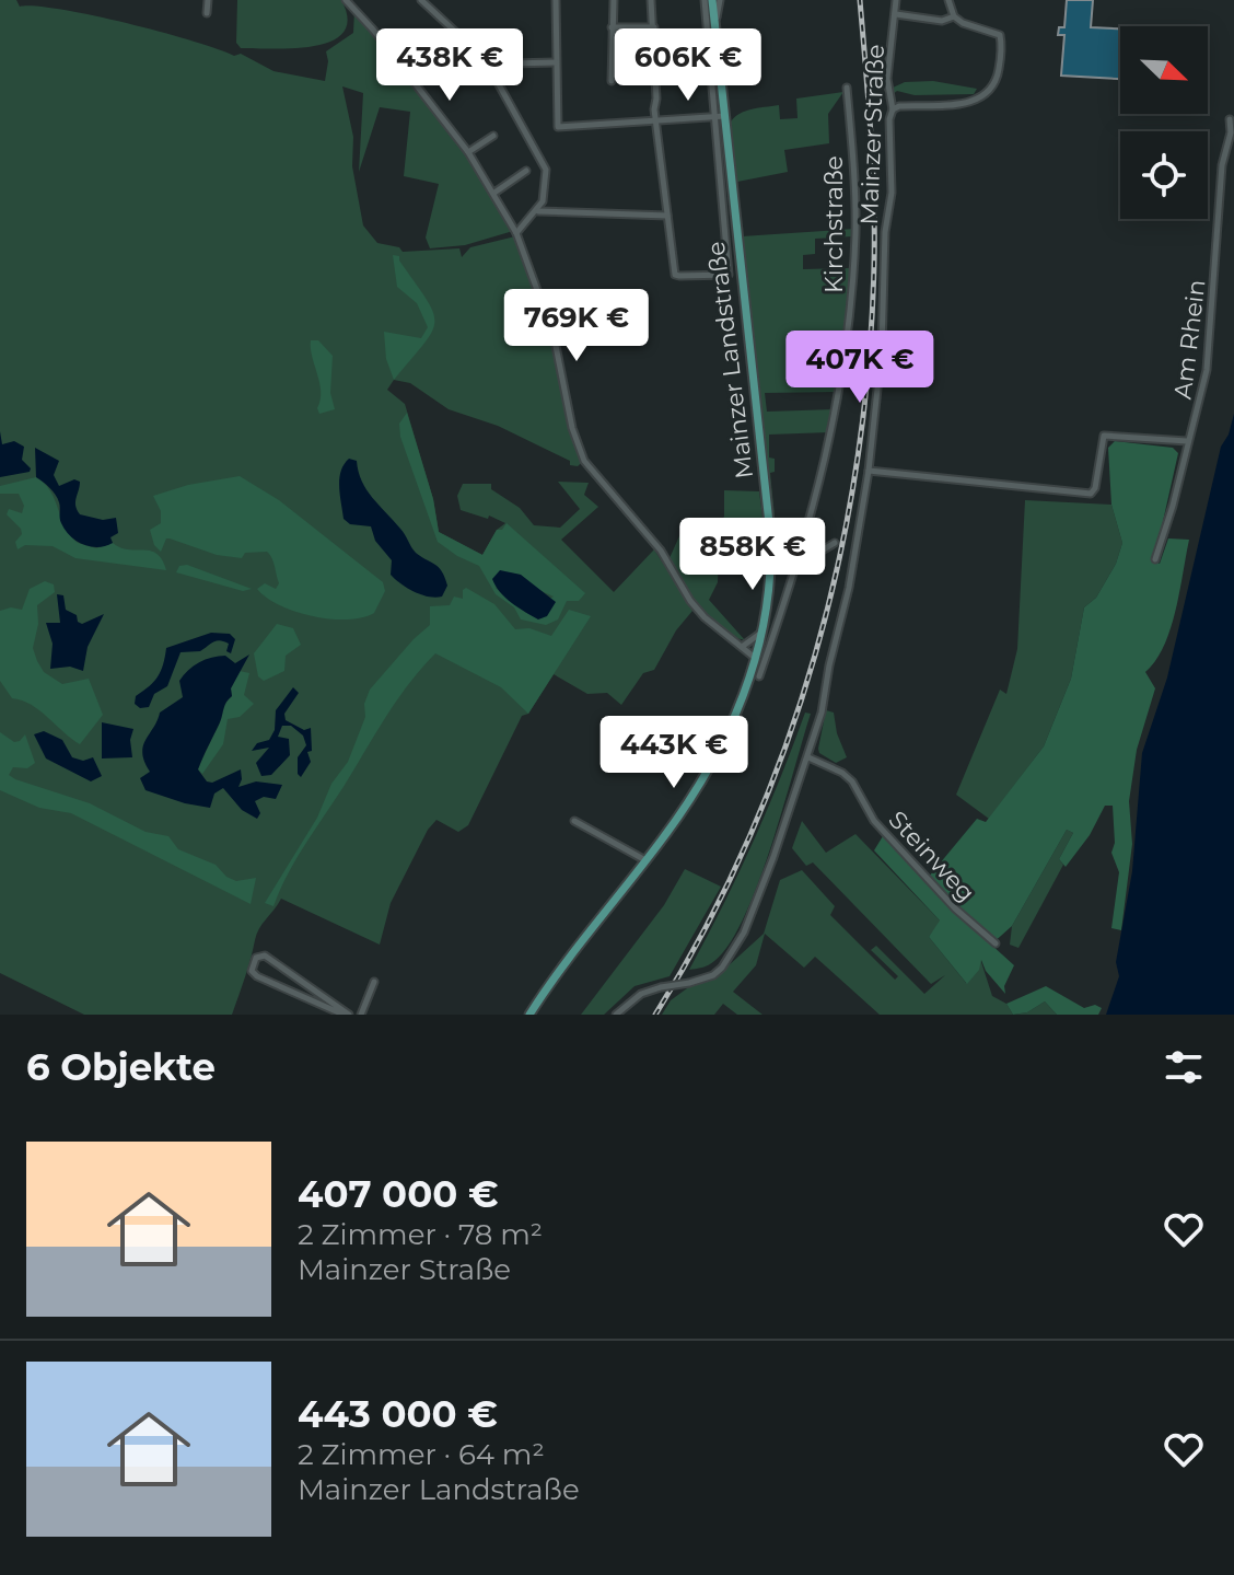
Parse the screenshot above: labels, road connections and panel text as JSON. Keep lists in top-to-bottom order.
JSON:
{
  "streets": {
    "main road": ["Mainzer Landstraße"],
    "street": [
      "Mainzer Straße",
      "Kirchstraße",
      "Am Rhein",
      "Steinweg"
    ]
  },
  "crossings": [
    ["Mainzer Straße", "Steinweg"]
  ],
  "north": "bottom right",
  "page": {
    "price": [
      "438K €",
      "606K €",
      "769K €",
      "407K €",
      "858K €",
      "443K €"
    ],
    "heading": "6 Objekte",
    "list": [
      {
        "name": "407 000 €",
        "note": "2 Zimmer · 78 m² · Mainzer Straße"
      },
      {
        "name": "443 000 €",
        "note": "2 Zimmer · 64 m² · Mainzer Landstraße"
      }
    ]
  }
}
